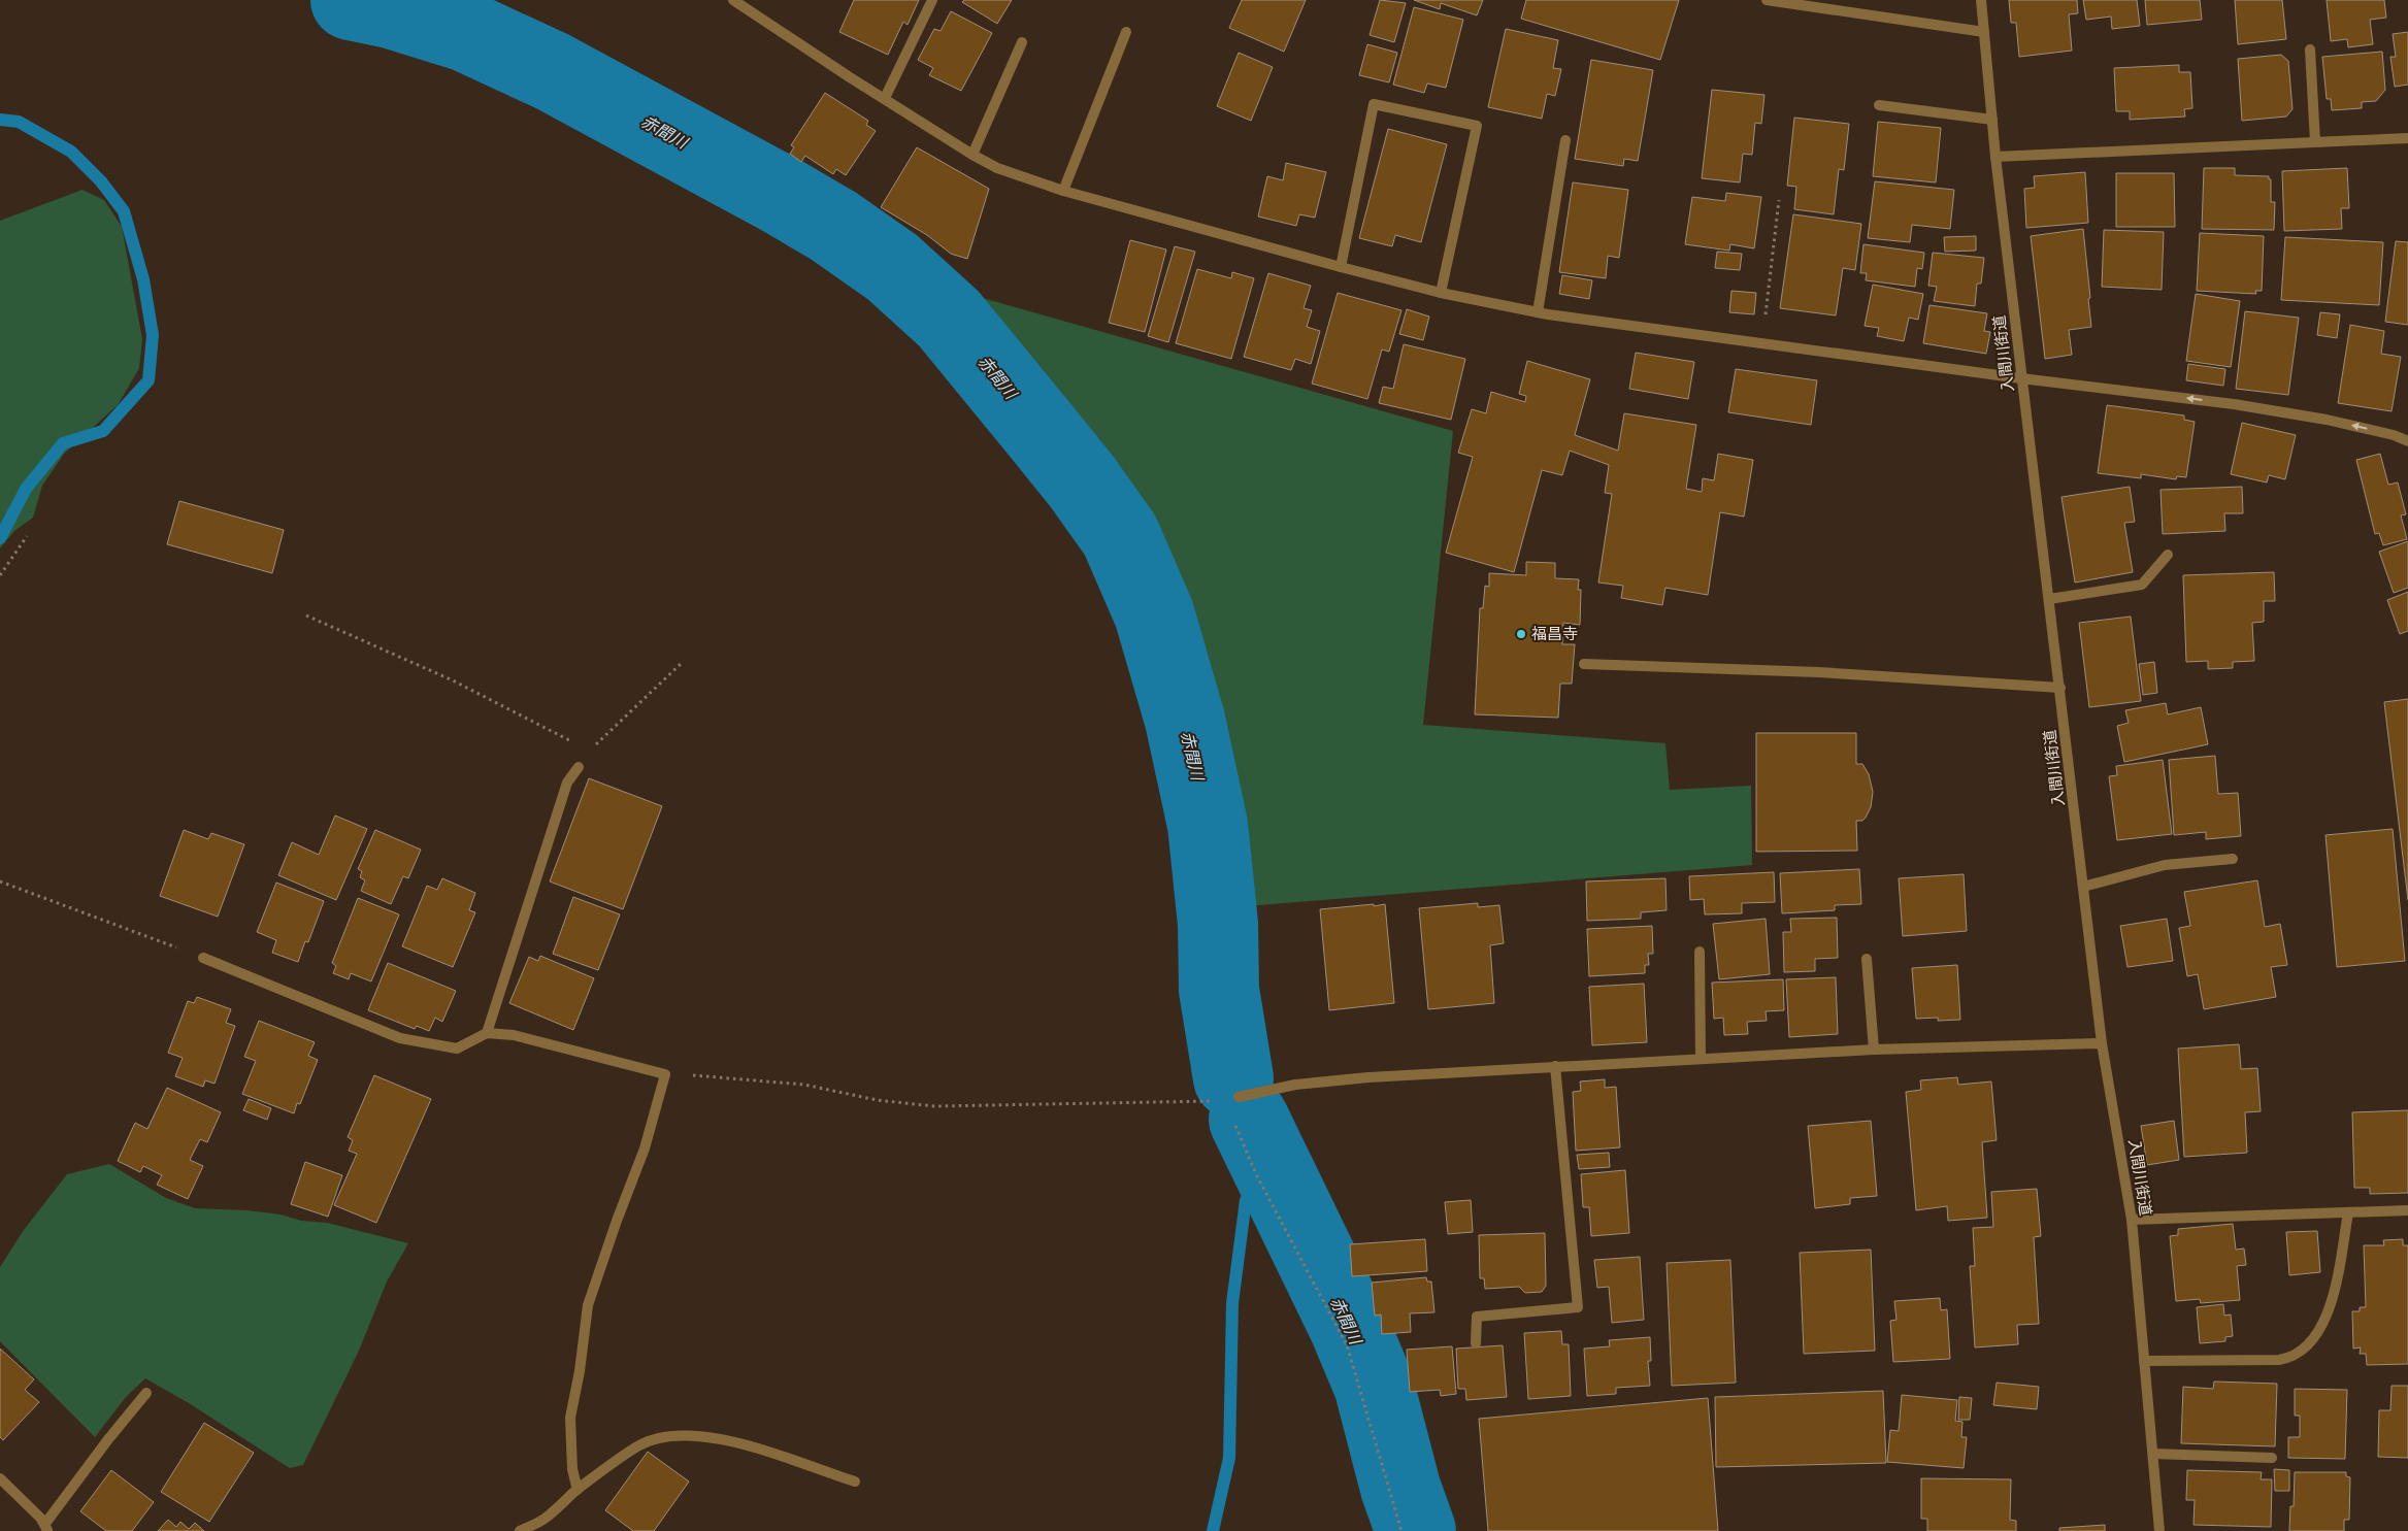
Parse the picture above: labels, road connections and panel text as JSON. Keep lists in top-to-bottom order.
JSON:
{
  "streets": {
    "street": ["入間川街道"]
  },
  "water": ["赤間川"],
  "places": ["福昌寺"]
}
